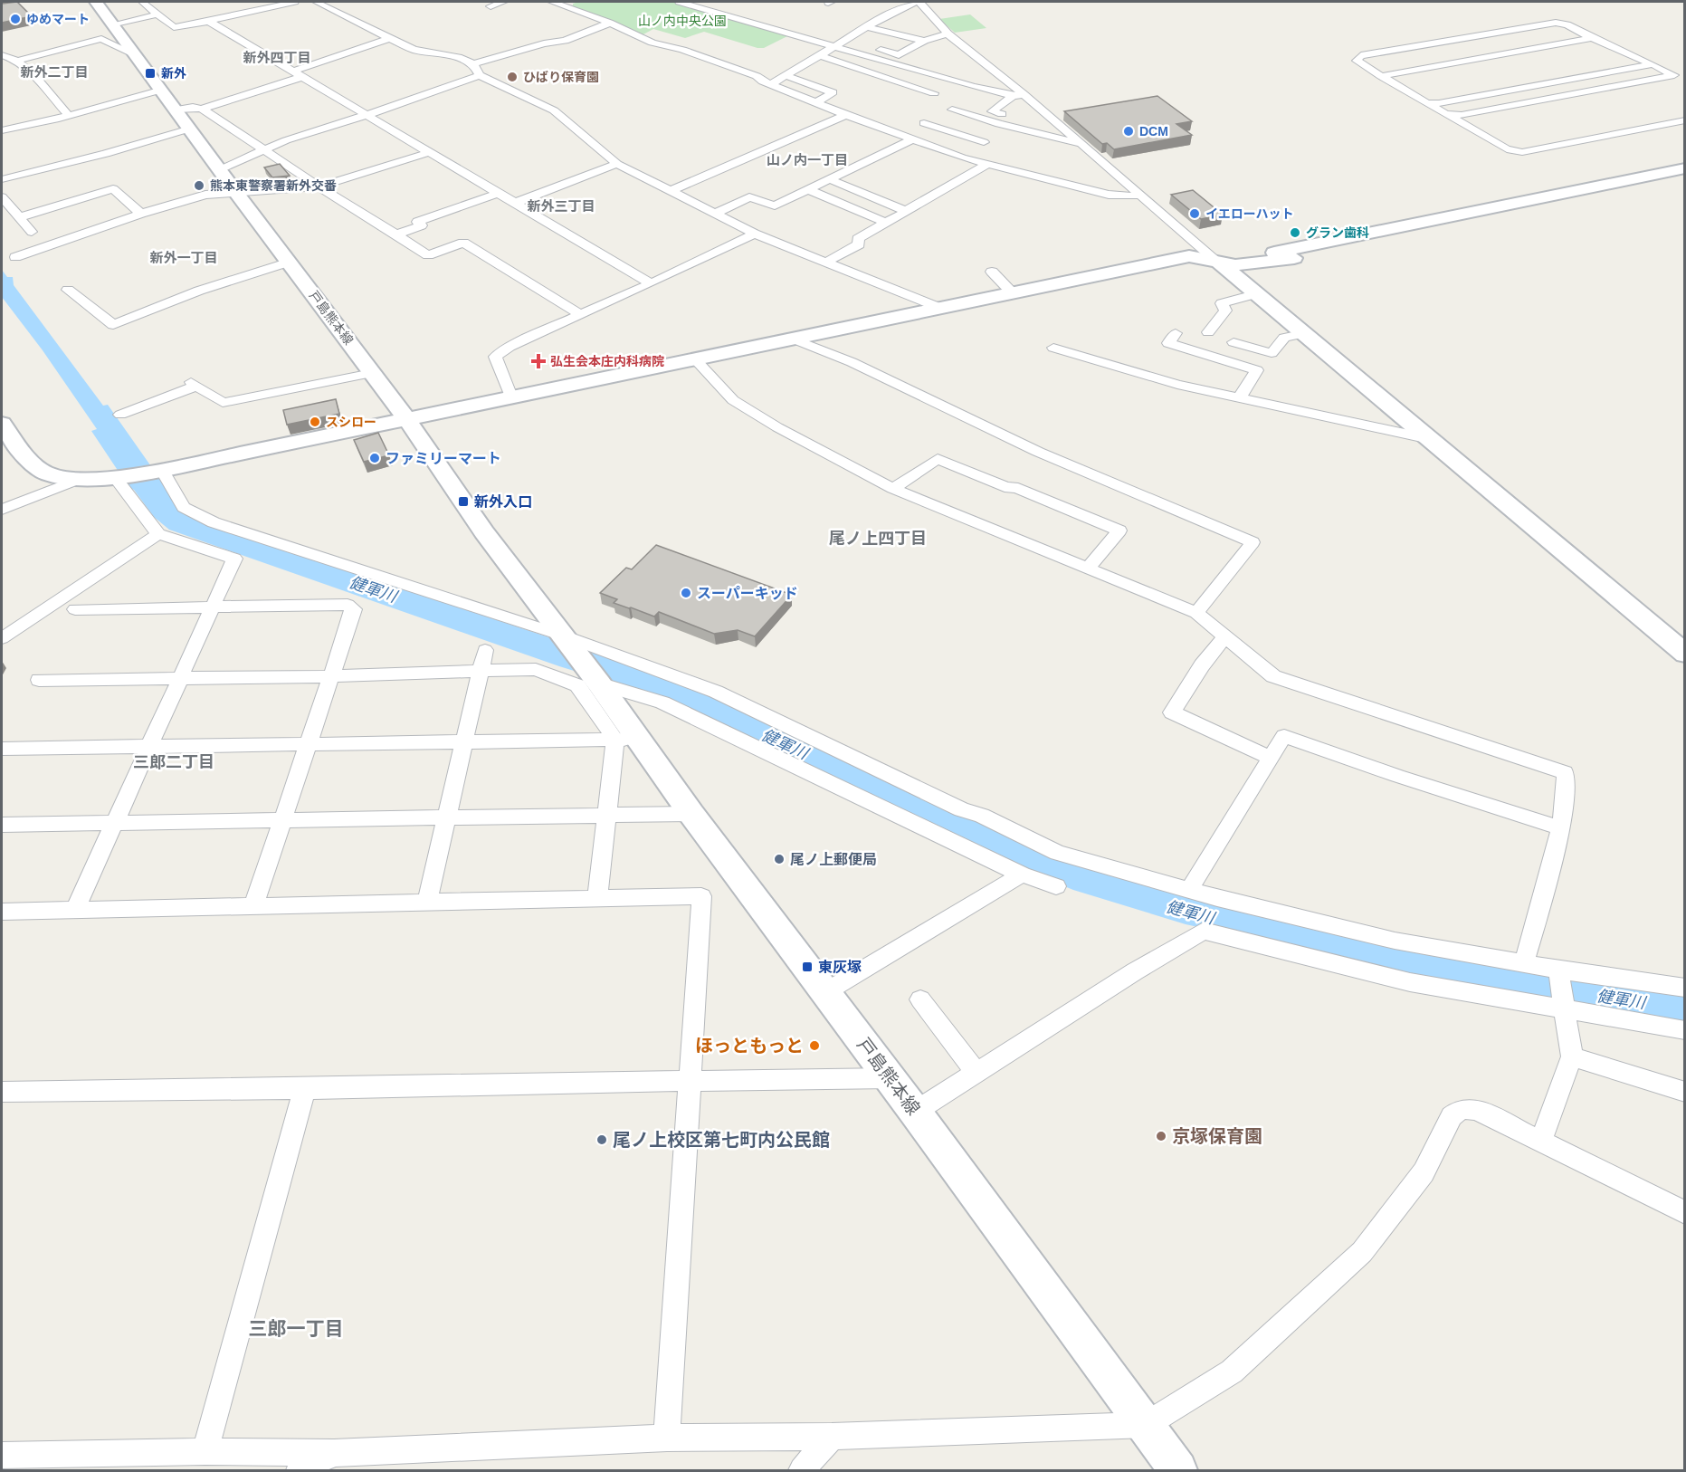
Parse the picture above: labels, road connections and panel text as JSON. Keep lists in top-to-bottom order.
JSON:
{
  "streets": {
    "street": ["戸島熊本線"]
  },
  "districts": [
    "新外四丁目",
    "新外二丁目",
    "山ノ内一丁目",
    "新外三丁目",
    "新外一丁目",
    "尾ノ上四丁目",
    "三郎二丁目",
    "三郎一丁目"
  ],
  "water": ["健軍川"],
  "parks": ["山ノ内中央公園"],
  "places": {
    "other": [
      "ゆめマート",
      "ひばり保育園",
      "DCM",
      "熊本東警察署新外交番",
      "イエローハット",
      "グラン歯科",
      "スシロー",
      "ファミリーマート",
      "スーパーキッド",
      "尾ノ上郵便局",
      "ほっともっと",
      "京塚保育園",
      "尾ノ上校区第七町内公民館"
    ],
    "transit": ["新外", "新外入口", "東灰塚"],
    "health": ["弘生会本庄内科病院"]
  }
}
